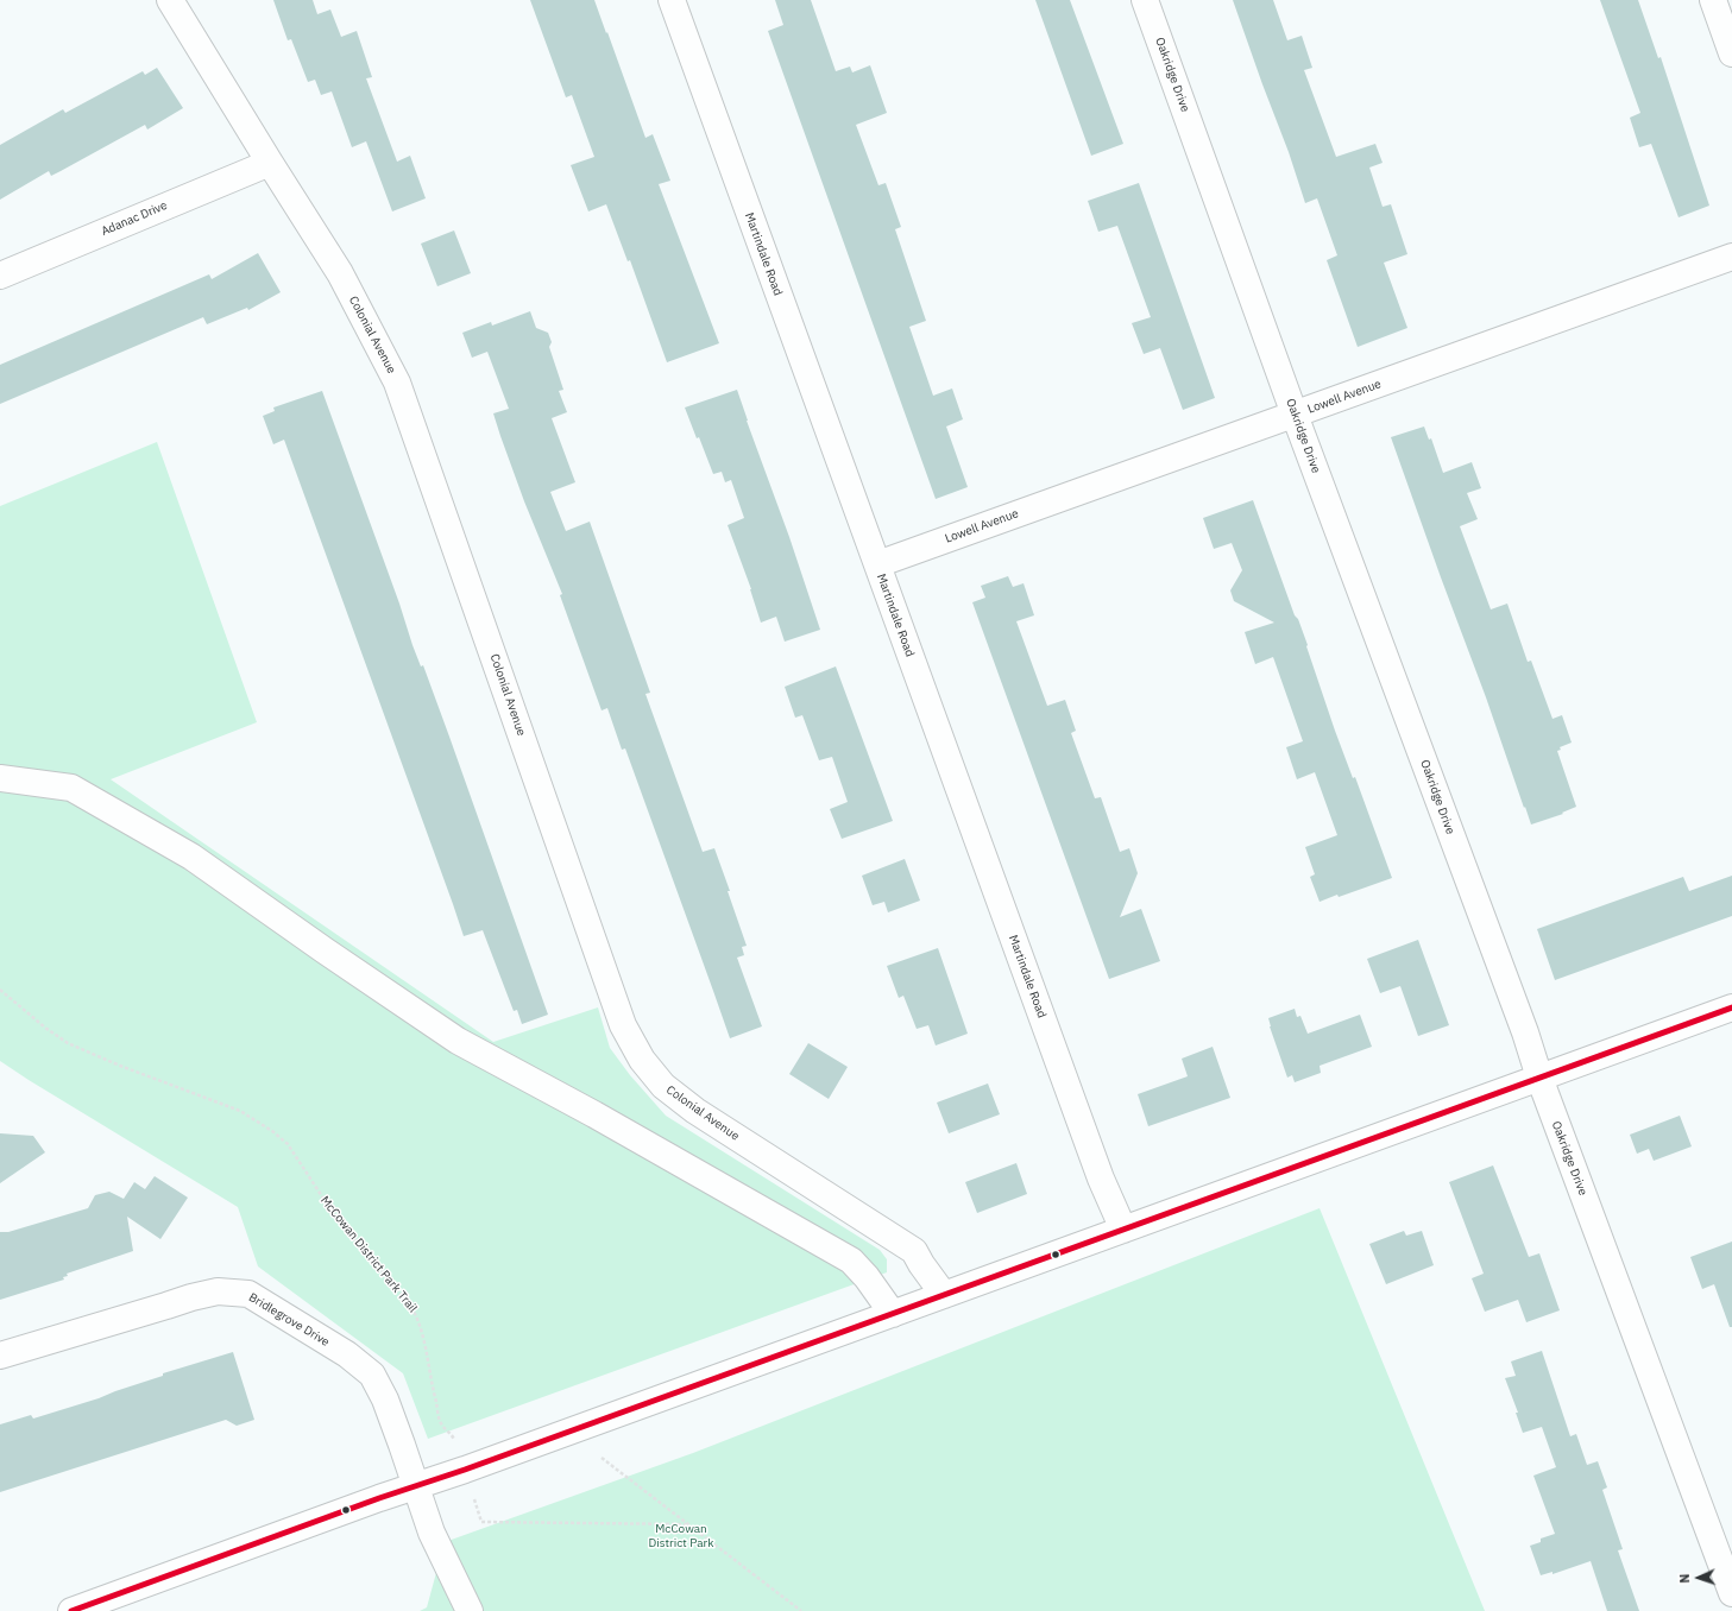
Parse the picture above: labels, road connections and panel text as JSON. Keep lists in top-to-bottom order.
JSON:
{
  "streets": {
    "street": [
      "Oakridge Drive",
      "Adanac Drive",
      "Martindale Road",
      "Colonial Avenue",
      "Lowell Avenue",
      "Bridlegrove Drive"
    ],
    "path": ["McCowan District Park Trail"]
  },
  "crossings": [
    ["Oakridge Drive", "Lowell Avenue"],
    ["Adanac Drive", "Colonial Avenue"],
    ["Martindale Road", "Lowell Avenue"]
  ],
  "parks": ["McCowan District Park"],
  "north": "left"
}
